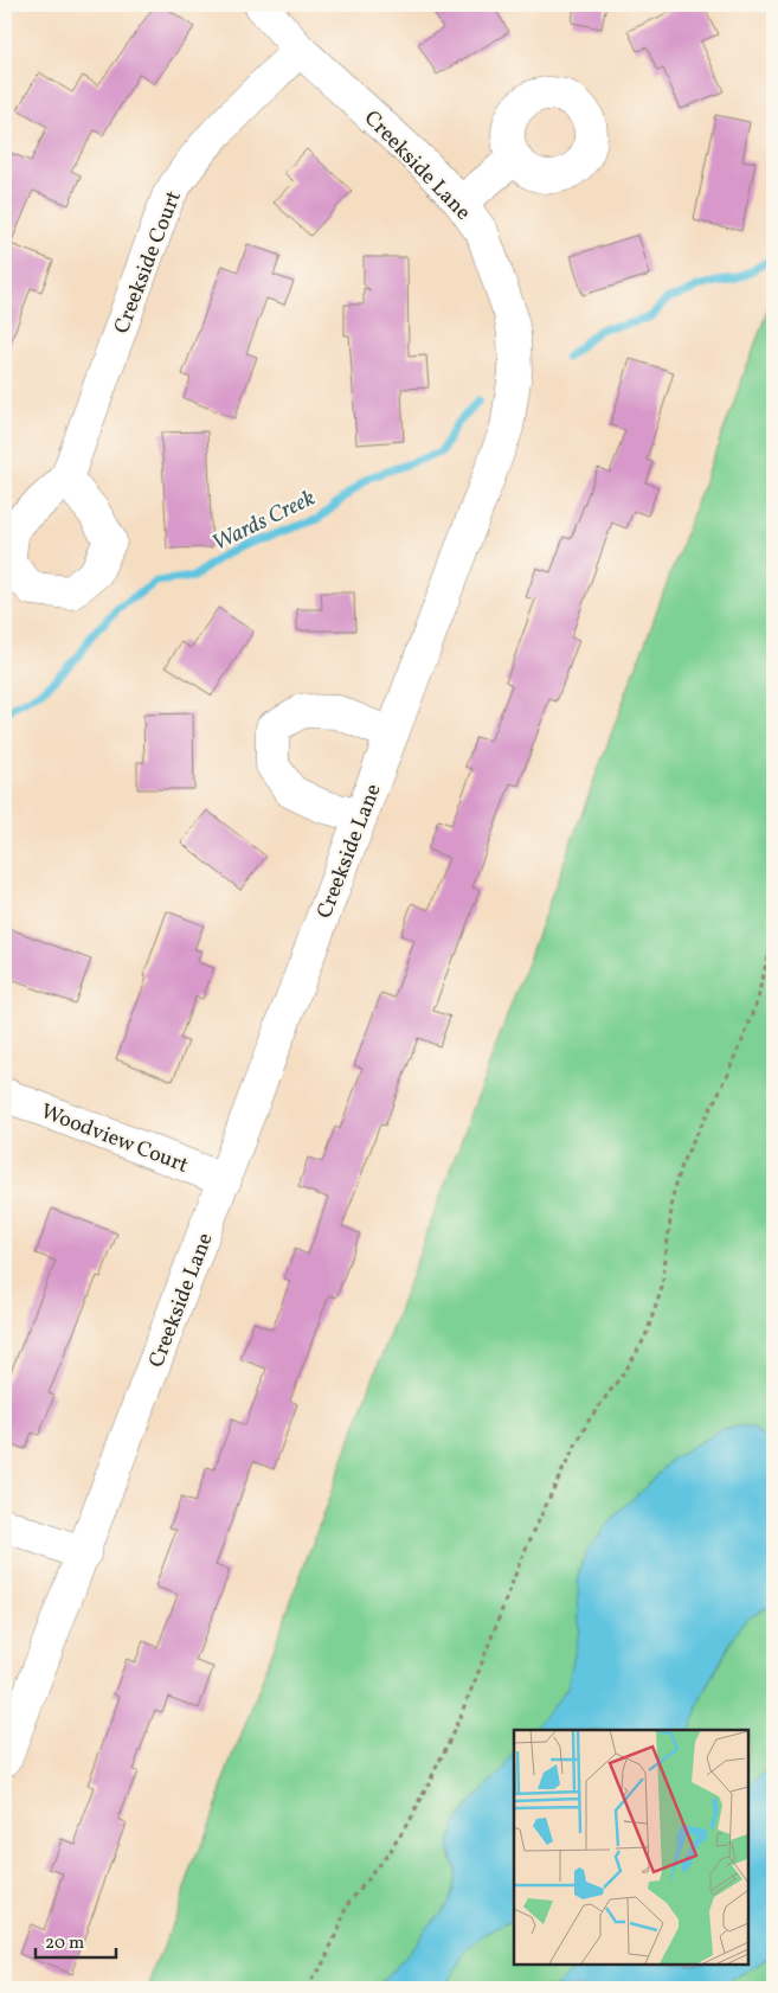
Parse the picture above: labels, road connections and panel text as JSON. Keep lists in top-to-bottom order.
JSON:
{
  "streets": {
    "street": ["Creekside Lane", "Creekside Court", "Woodview Court"]
  },
  "crossings": [
    ["Creekside Lane", "Creekside Court"],
    ["Creekside Lane", "Woodview Court"]
  ],
  "water": ["Wards Creek"],
  "scale_bar": "20 m"
}
